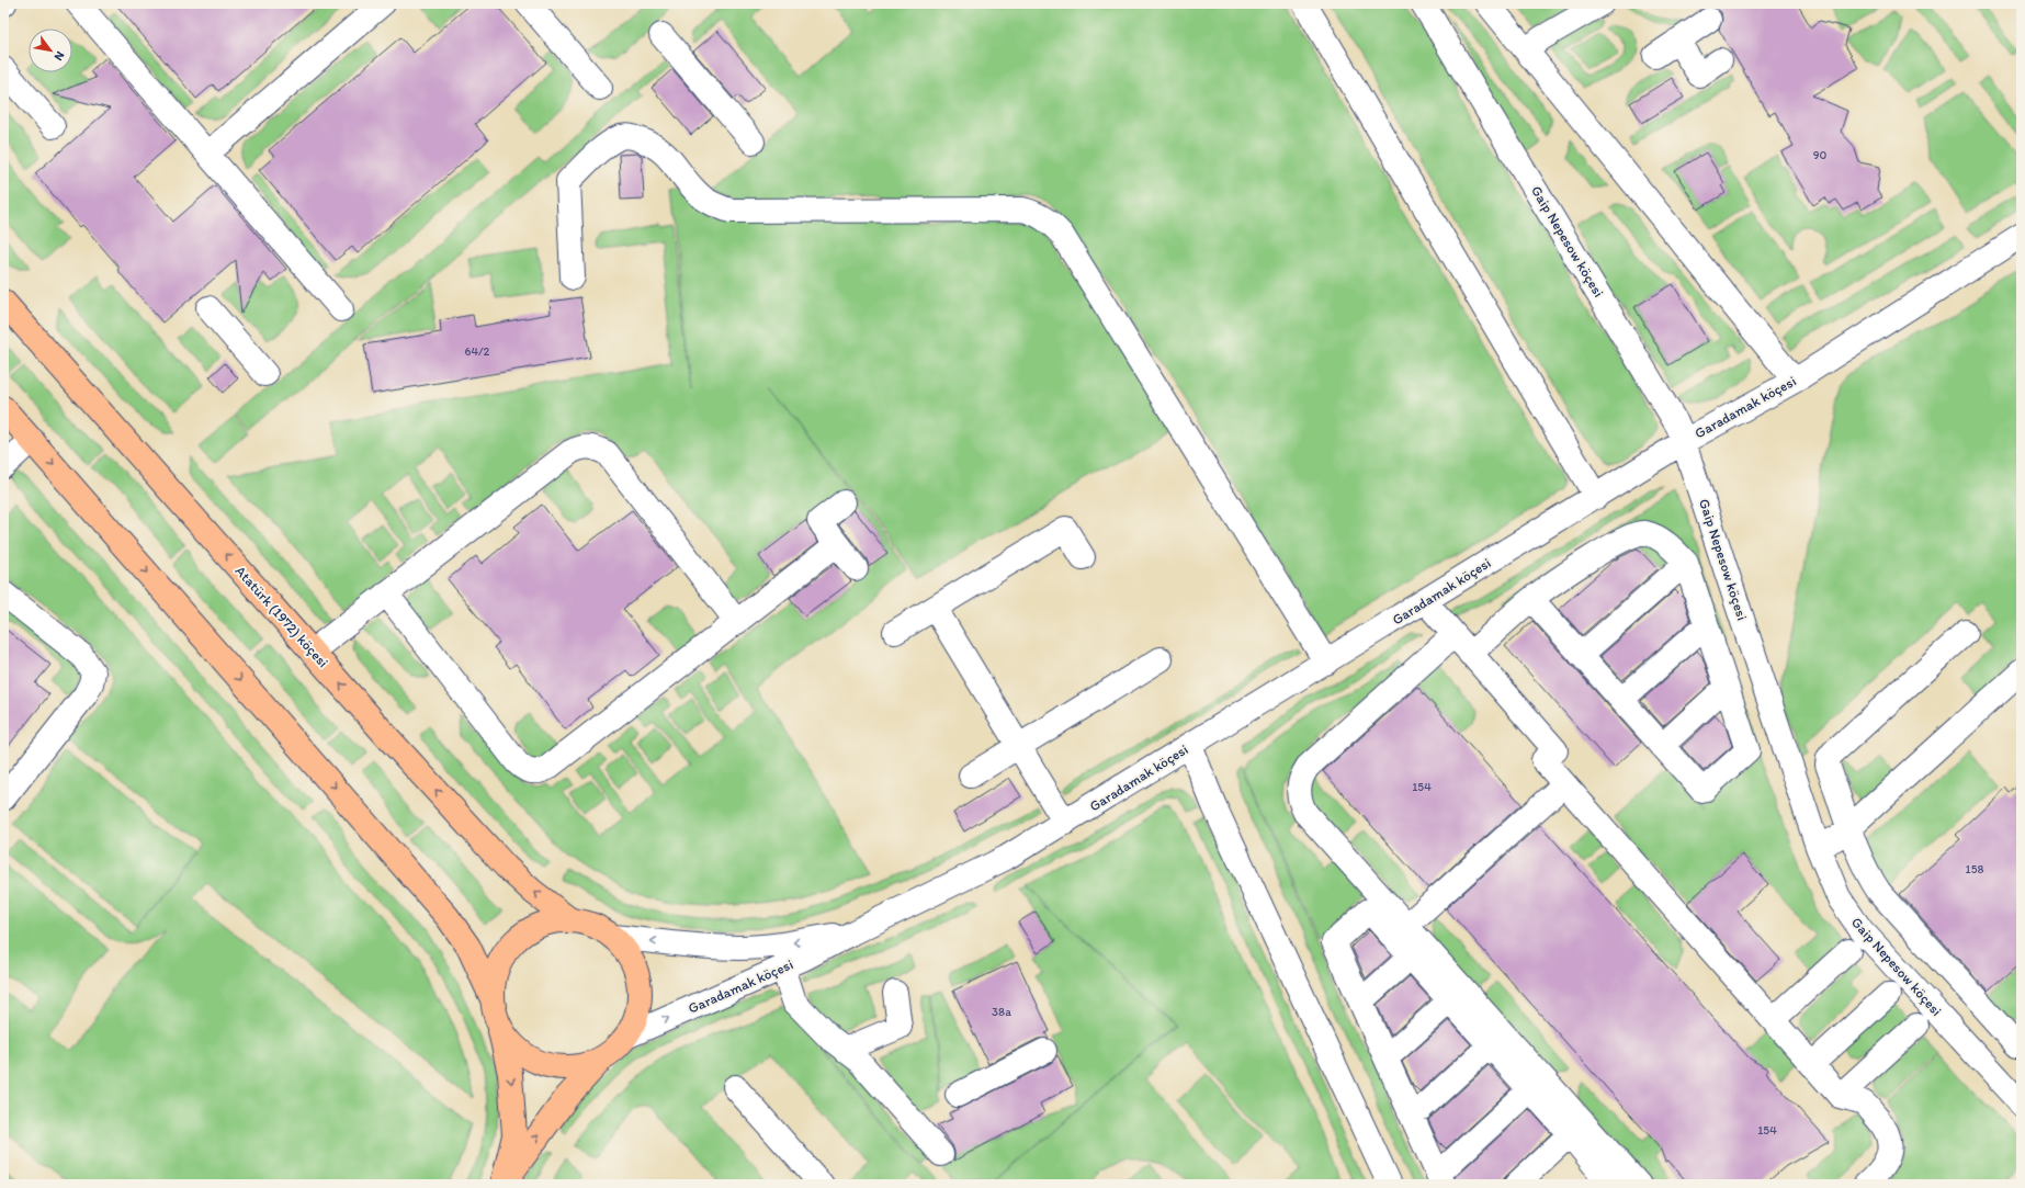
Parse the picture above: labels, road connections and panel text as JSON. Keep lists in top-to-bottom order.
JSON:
{
  "streets": {
    "main road": ["Atatürk (1972) köçesi"],
    "street": ["Gaip Nepesow köçesi", "Garadamak köçesi"]
  },
  "crossings": [
    ["Gaip Nepesow köçesi", "Garadamak köçesi"],
    ["Garadamak köçesi", "Atatürk (1972) köçesi"]
  ],
  "house_numbers": [
    "90",
    "64/2",
    "154",
    "158",
    "38a",
    "154"
  ],
  "north": "bottom right"
}
